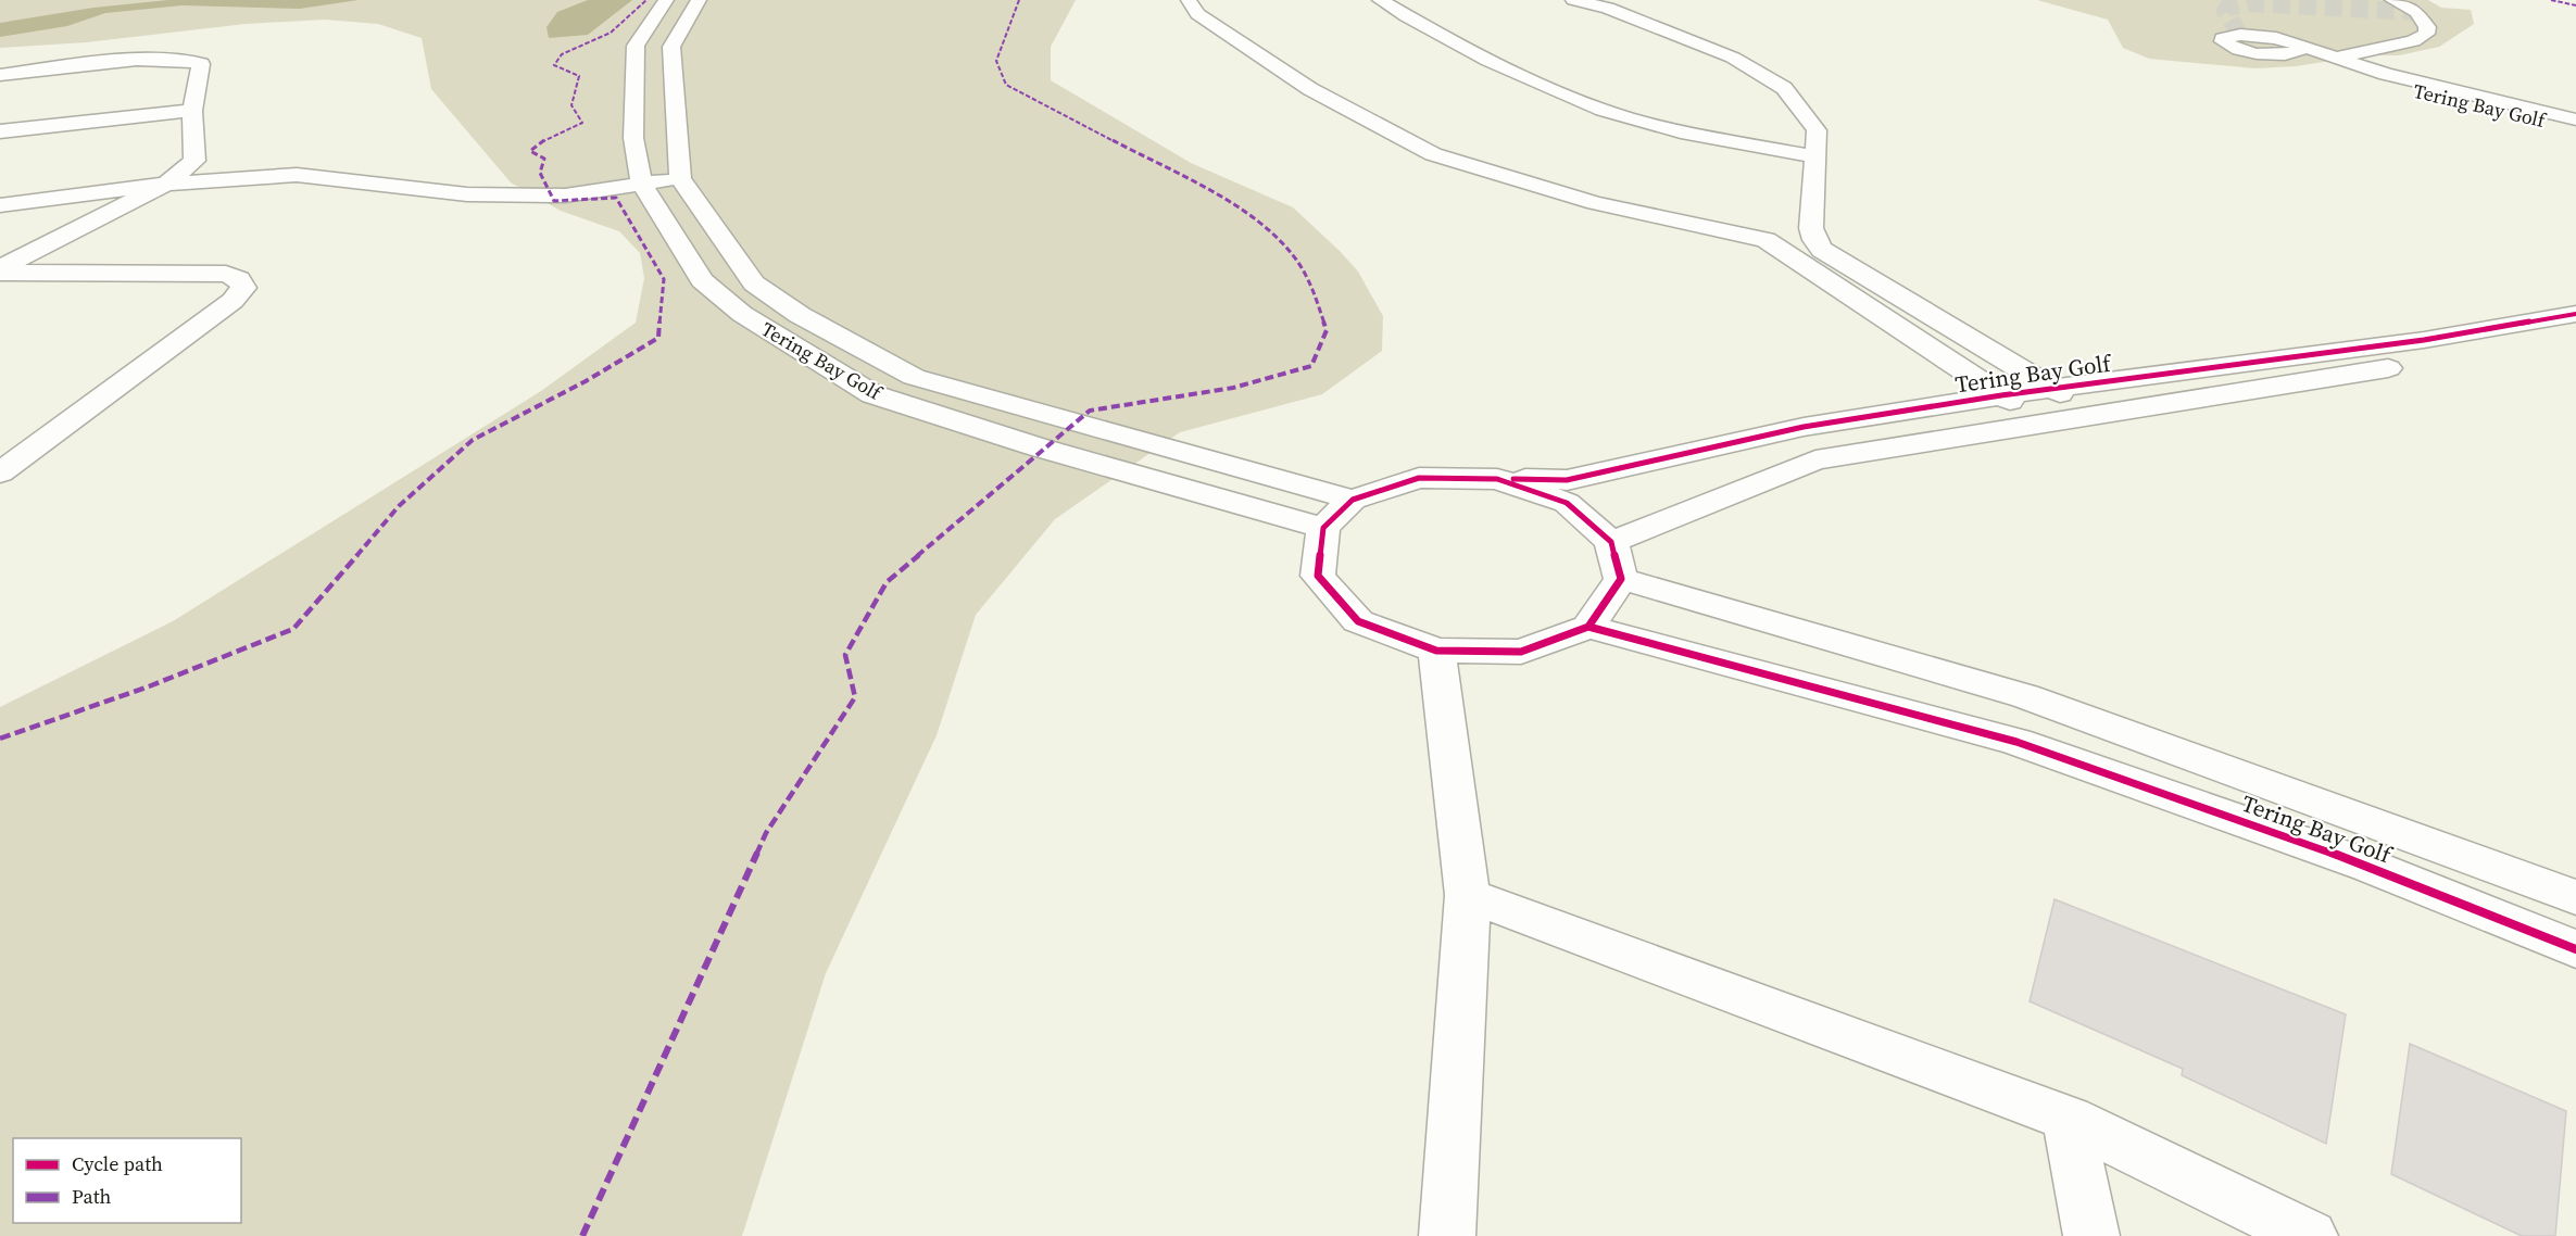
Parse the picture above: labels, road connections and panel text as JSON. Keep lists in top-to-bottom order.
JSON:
{
  "streets": {
    "street": ["Tering Bay Golf"]
  },
  "legend": ["Cycle path", "Path"]
}
